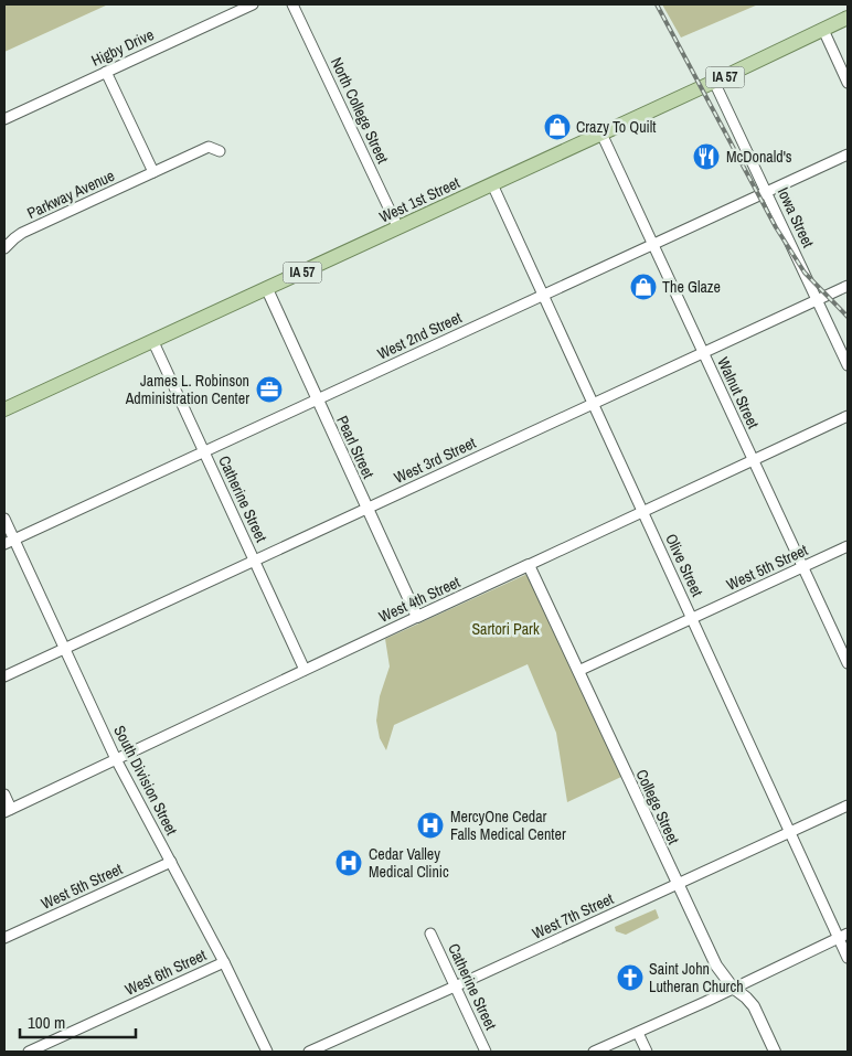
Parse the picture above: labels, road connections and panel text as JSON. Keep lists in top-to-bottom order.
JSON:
{
  "streets": {
    "main road": ["IA 57", "West 1st Street"],
    "street": [
      "Higby Drive",
      "North College Street",
      "Parkway Avenue",
      "Iowa Street",
      "West 2nd Street",
      "Walnut Street",
      "Pearl Street",
      "West 3rd Street",
      "Catherine Street",
      "Olive Street",
      "West 5th Street",
      "West 4th Street",
      "South Division Street",
      "College Street",
      "West 7th Street",
      "West 6th Street"
    ]
  },
  "crossings": [
    ["North College Street", "West 1st Street"],
    ["West 1st Street", "Iowa Street"],
    ["West 1st Street", "Walnut Street"],
    ["West 1st Street", "Pearl Street"],
    ["West 1st Street", "Catherine Street"],
    ["West 1st Street", "Olive Street"],
    ["Iowa Street", "West 2nd Street"],
    ["Iowa Street", "West 3rd Street"],
    ["West 2nd Street", "Walnut Street"],
    ["West 2nd Street", "Pearl Street"],
    ["West 2nd Street", "Catherine Street"],
    ["West 2nd Street", "Olive Street"],
    ["West 2nd Street", "South Division Street"],
    ["Walnut Street", "West 3rd Street"],
    ["Walnut Street", "West 5th Street"],
    ["Walnut Street", "West 4th Street"],
    ["Pearl Street", "West 3rd Street"],
    ["Pearl Street", "West 4th Street"],
    ["West 3rd Street", "Catherine Street"],
    ["West 3rd Street", "Olive Street"],
    ["West 3rd Street", "South Division Street"],
    ["Catherine Street", "West 4th Street"],
    ["Catherine Street", "West 7th Street"],
    ["Olive Street", "West 5th Street"],
    ["Olive Street", "West 4th Street"],
    ["Olive Street", "West 7th Street"],
    ["West 5th Street", "South Division Street"],
    ["West 5th Street", "College Street"],
    ["West 4th Street", "South Division Street"],
    ["West 4th Street", "College Street"],
    ["South Division Street", "West 6th Street"],
    ["College Street", "West 7th Street"]
  ],
  "parks": ["Sartori Park"],
  "places": {
    "shop": ["Crazy To Quilt", "The Glaze"],
    "restaurant": ["McDonald's"],
    "office": ["James L. Robinson Administration Center"],
    "hospital": ["MercyOne Cedar Falls Medical Center", "Cedar Valley Medical Clinic"],
    "church": ["Saint John Lutheran Church"]
  },
  "scale_bar": "100 m"
}
